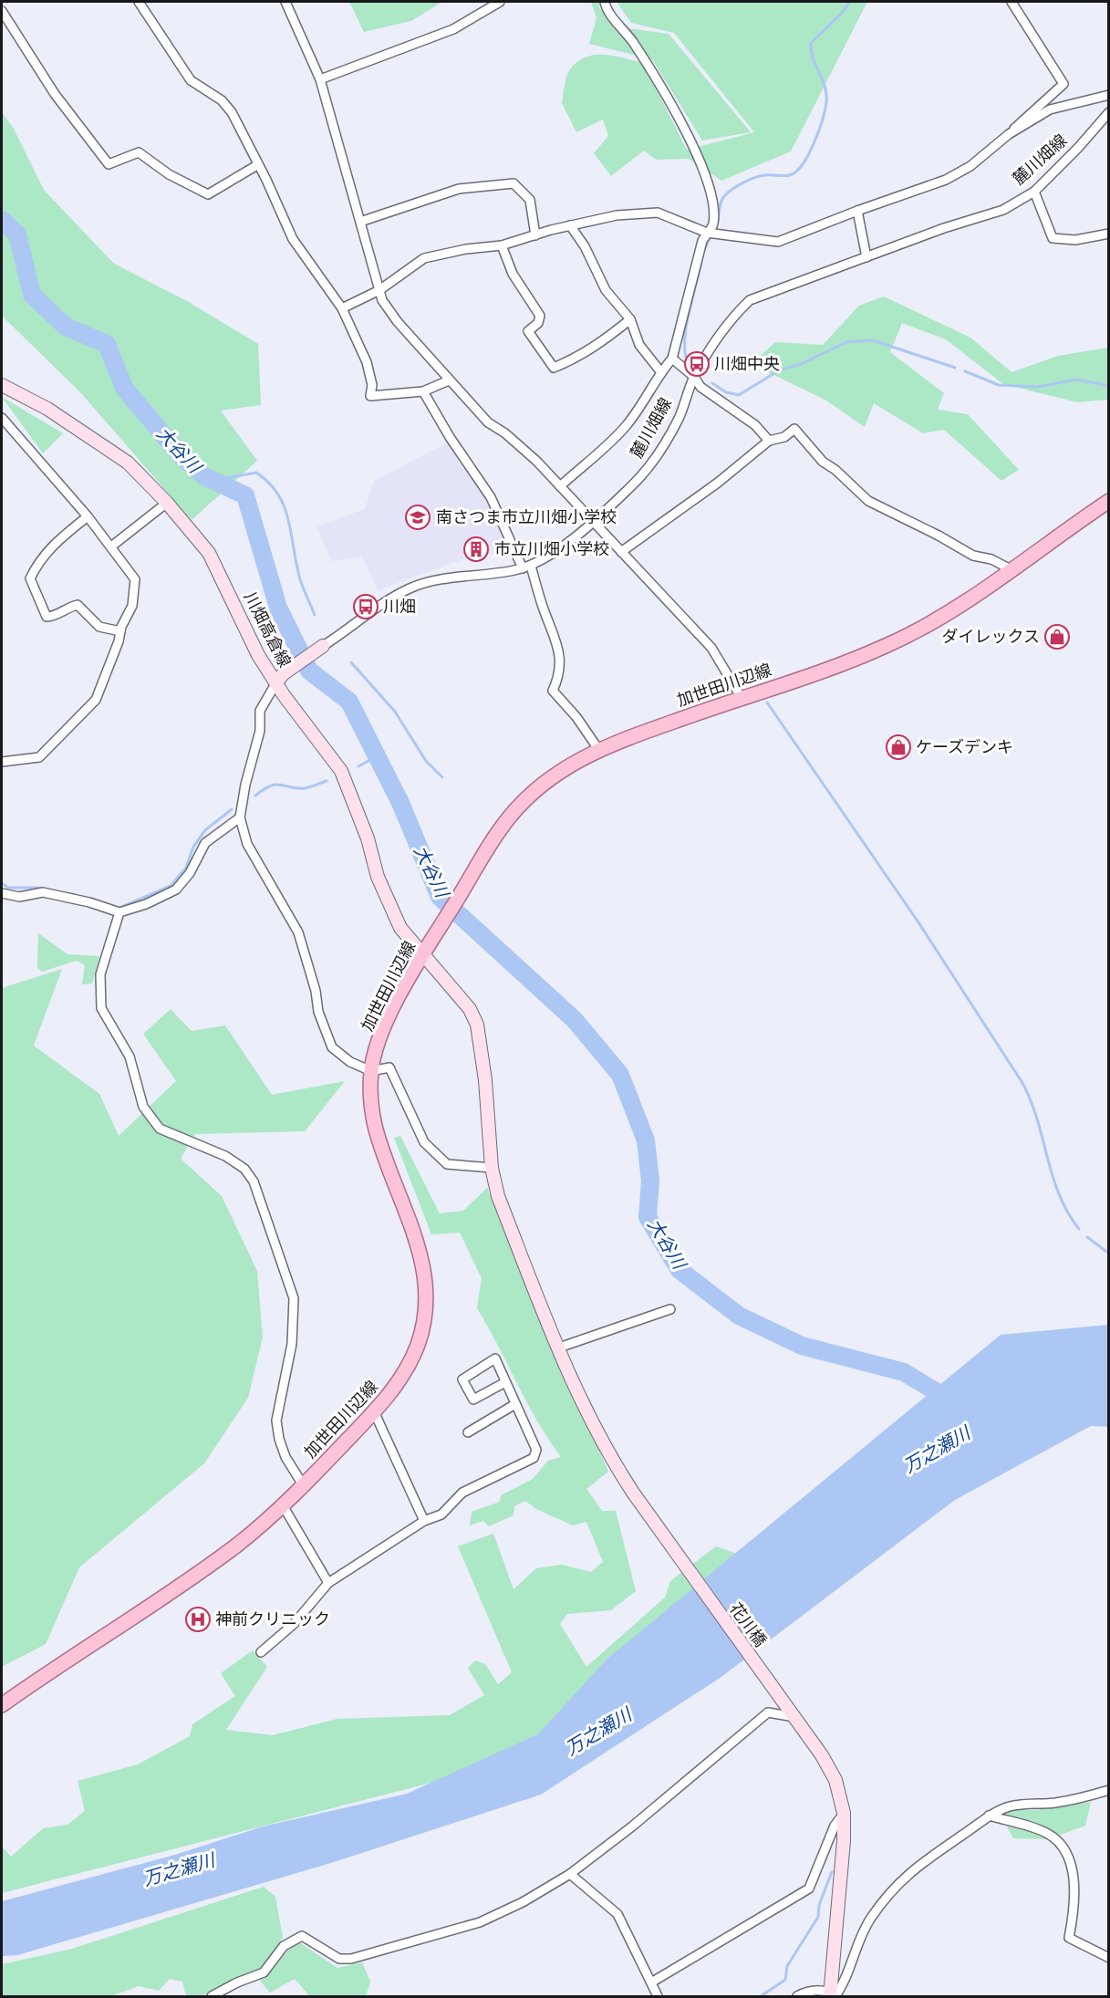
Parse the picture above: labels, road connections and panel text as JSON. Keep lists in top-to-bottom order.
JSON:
{
  "streets": {
    "main road": ["加世田川辺線"],
    "street": ["麓川畑線", "川畑高倉線", "花川橋"]
  },
  "crossings": [
    ["麓川畑線", "川畑高倉線"],
    ["川畑高倉線", "加世田川辺線"],
    ["川畑高倉線", "花川橋"]
  ],
  "water": ["大谷川", "万之瀬川"],
  "places": {
    "bus stop": ["川畑中央", "川畑"],
    "school or university": ["南さつま市立川畑小学校"],
    "building": ["市立川畑小学校"],
    "shop": ["ダイレックス", "ケーズデンキ"],
    "hospital": ["神前クリニック"]
  }
}
